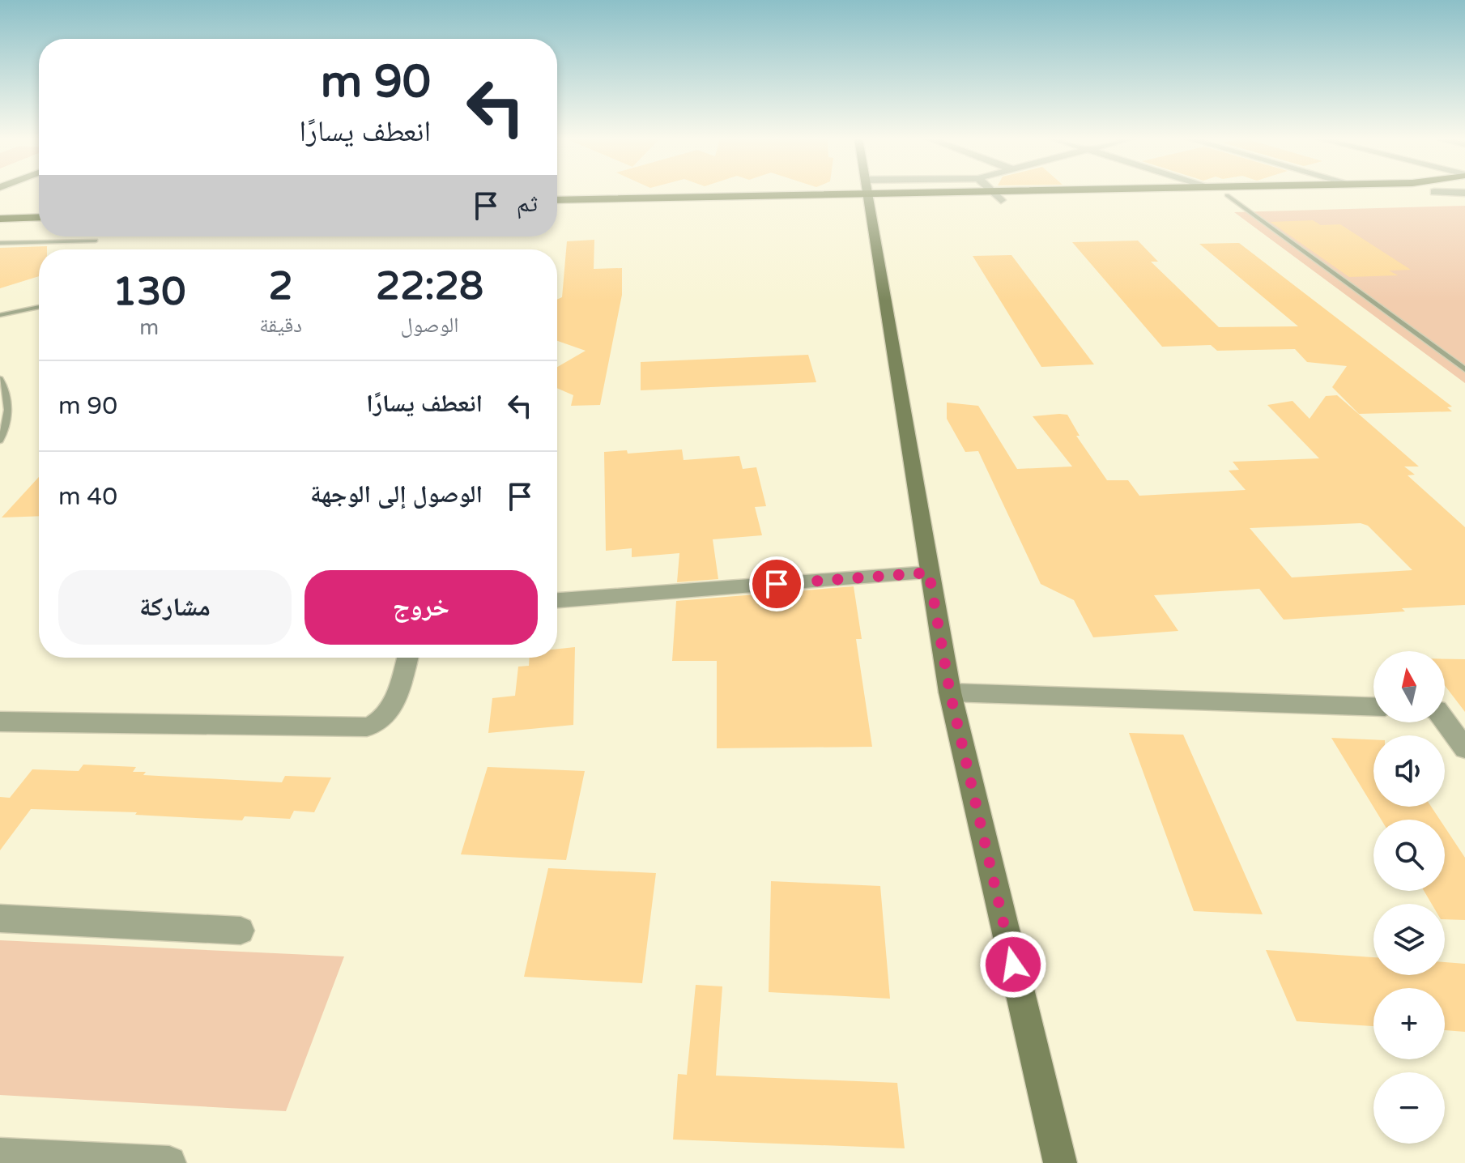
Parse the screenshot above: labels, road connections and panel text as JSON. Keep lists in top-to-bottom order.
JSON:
{
  "north": "top",
  "page": {
    "turn": ["90 m", "انعطف يسارًا"],
    "then": "ثم",
    "eta": [
      "22:28",
      "الوصول",
      "2",
      "دقيقة",
      "130",
      "m"
    ],
    "list": [
      {
        "name": "انعطف يسارًا",
        "value": "90 m"
      },
      {
        "name": "الوصول إلى الوجهة",
        "value": "40 m"
      }
    ],
    "buttons": ["خروج", "مشاركة"],
    "map_buttons": ["+", "−"]
  }
}
